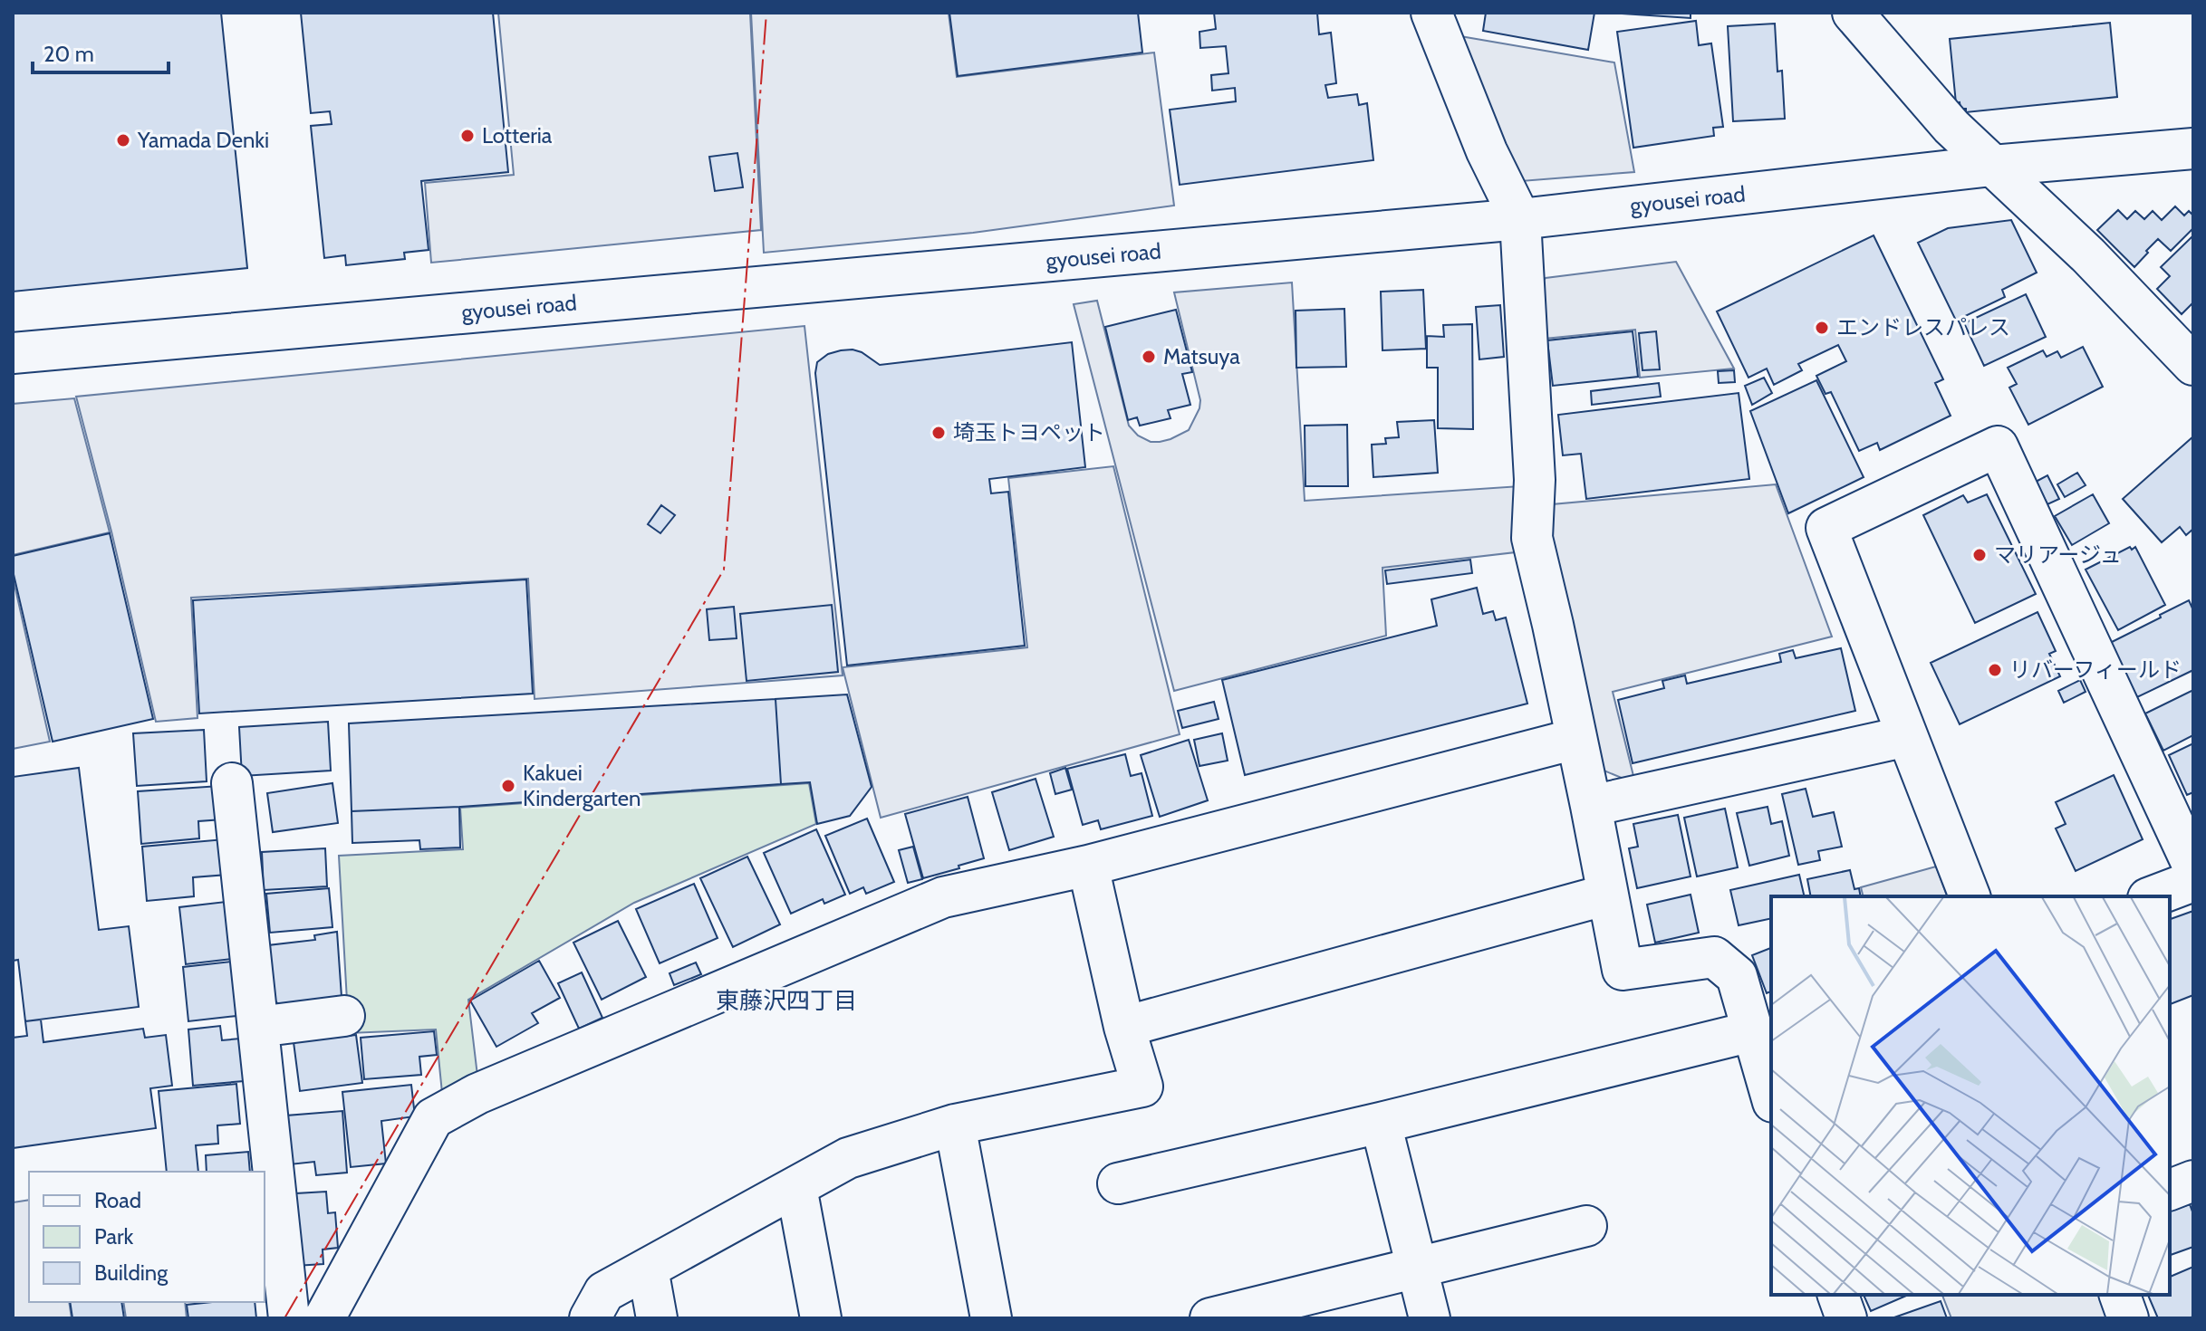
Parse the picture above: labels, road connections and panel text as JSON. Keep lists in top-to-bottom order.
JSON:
{
  "streets": {
    "main road": ["gyousei road"]
  },
  "districts": ["東藤沢四丁目"],
  "places": [
    "Lotteria",
    "Yamada Denki",
    "エンドレスパレス",
    "Matsuya",
    "埼玉トヨペット",
    "マリアージュ",
    "リバーフィールド",
    "Kakuei Kindergarten"
  ],
  "legend": ["Road", "Park", "Building"],
  "scale_bar": "20 m"
}
